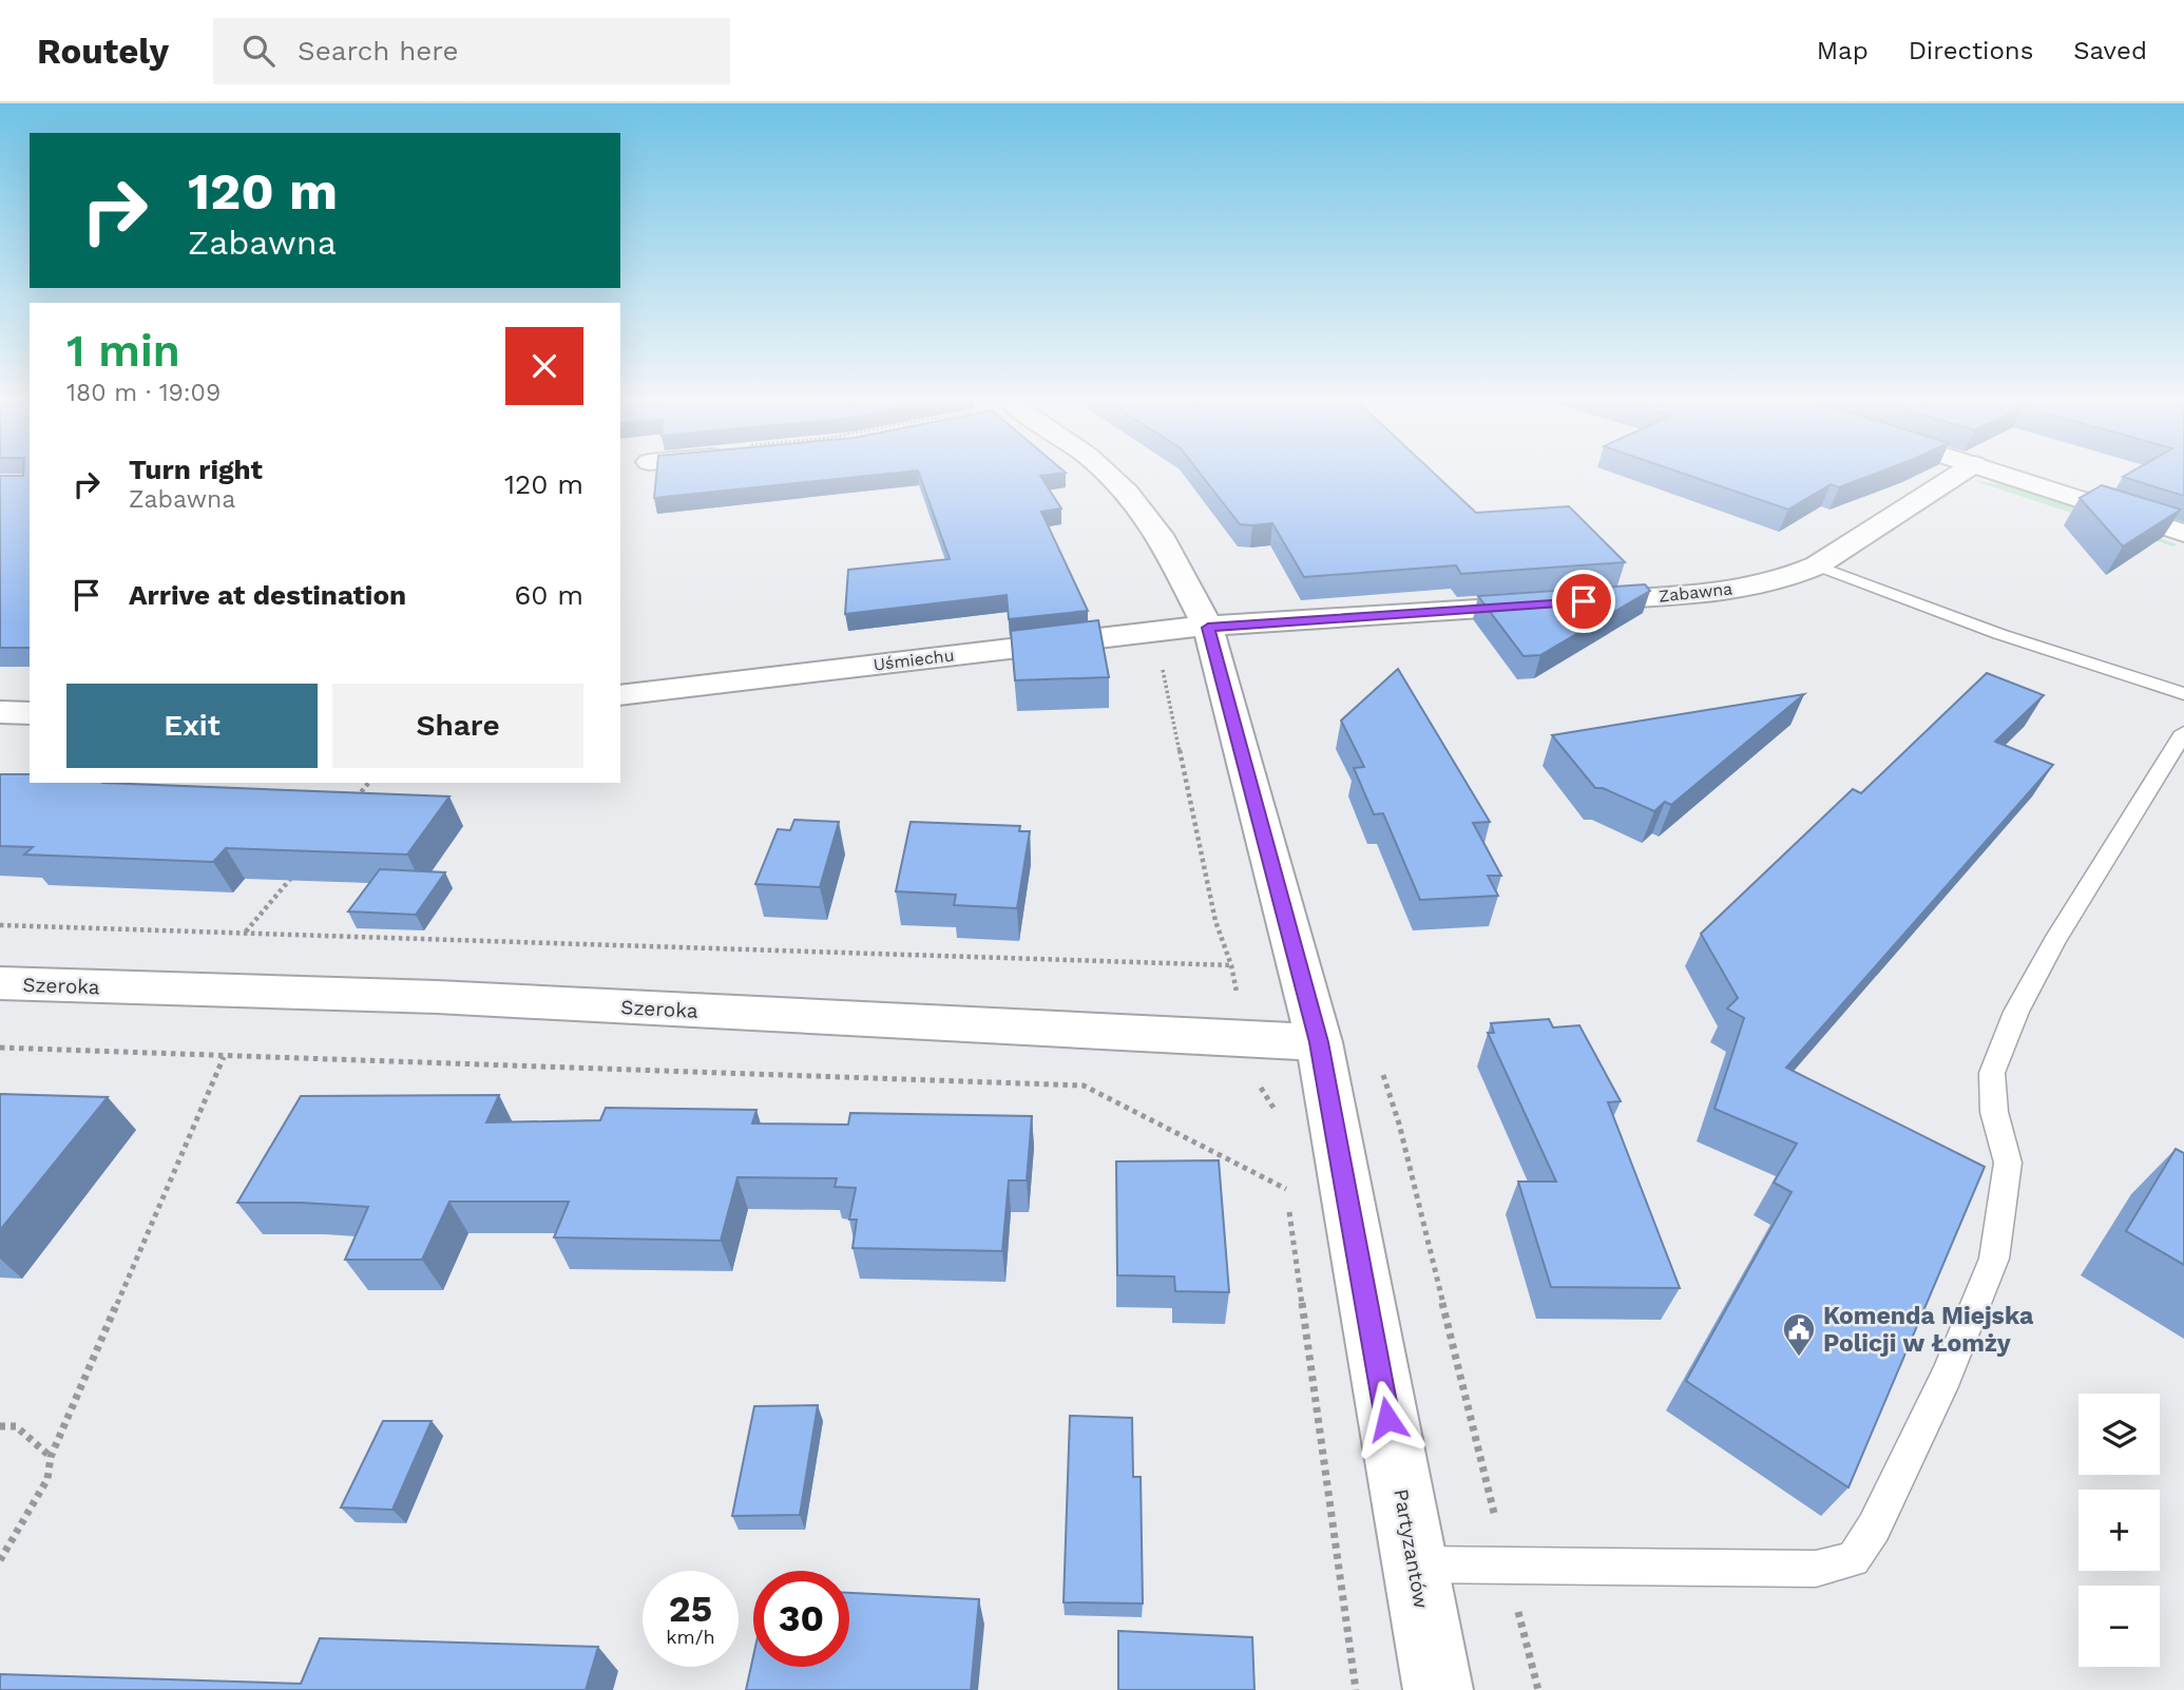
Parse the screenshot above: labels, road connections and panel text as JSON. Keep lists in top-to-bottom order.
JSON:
{
  "streets": {
    "street": [
      "Zabawna",
      "Uśmiechu",
      "Szeroka",
      "Partyzantów"
    ]
  },
  "crossings": [
    ["Zabawna", "Uśmiechu"],
    ["Zabawna", "Partyzantów"],
    ["Uśmiechu", "Partyzantów"],
    ["Szeroka", "Partyzantów"]
  ],
  "places": {
    "public building": ["Komenda Miejska Policji w Łomży"]
  },
  "page": {
    "header": "Routely",
    "search": "Search here",
    "nav": ["Map", "Directions", "Saved"],
    "turn": ["120 m", "Zabawna"],
    "heading": ["1 min", "180 m · 19:09"],
    "list": [
      {
        "name": "Turn right",
        "note": "Zabawna",
        "value": "120 m"
      },
      {
        "name": "Arrive at destination",
        "value": "60 m"
      }
    ],
    "buttons": ["Exit", "Share"],
    "map_buttons": ["+", "−"],
    "speed": "25 km/h",
    "limit": "30"
  }
}
